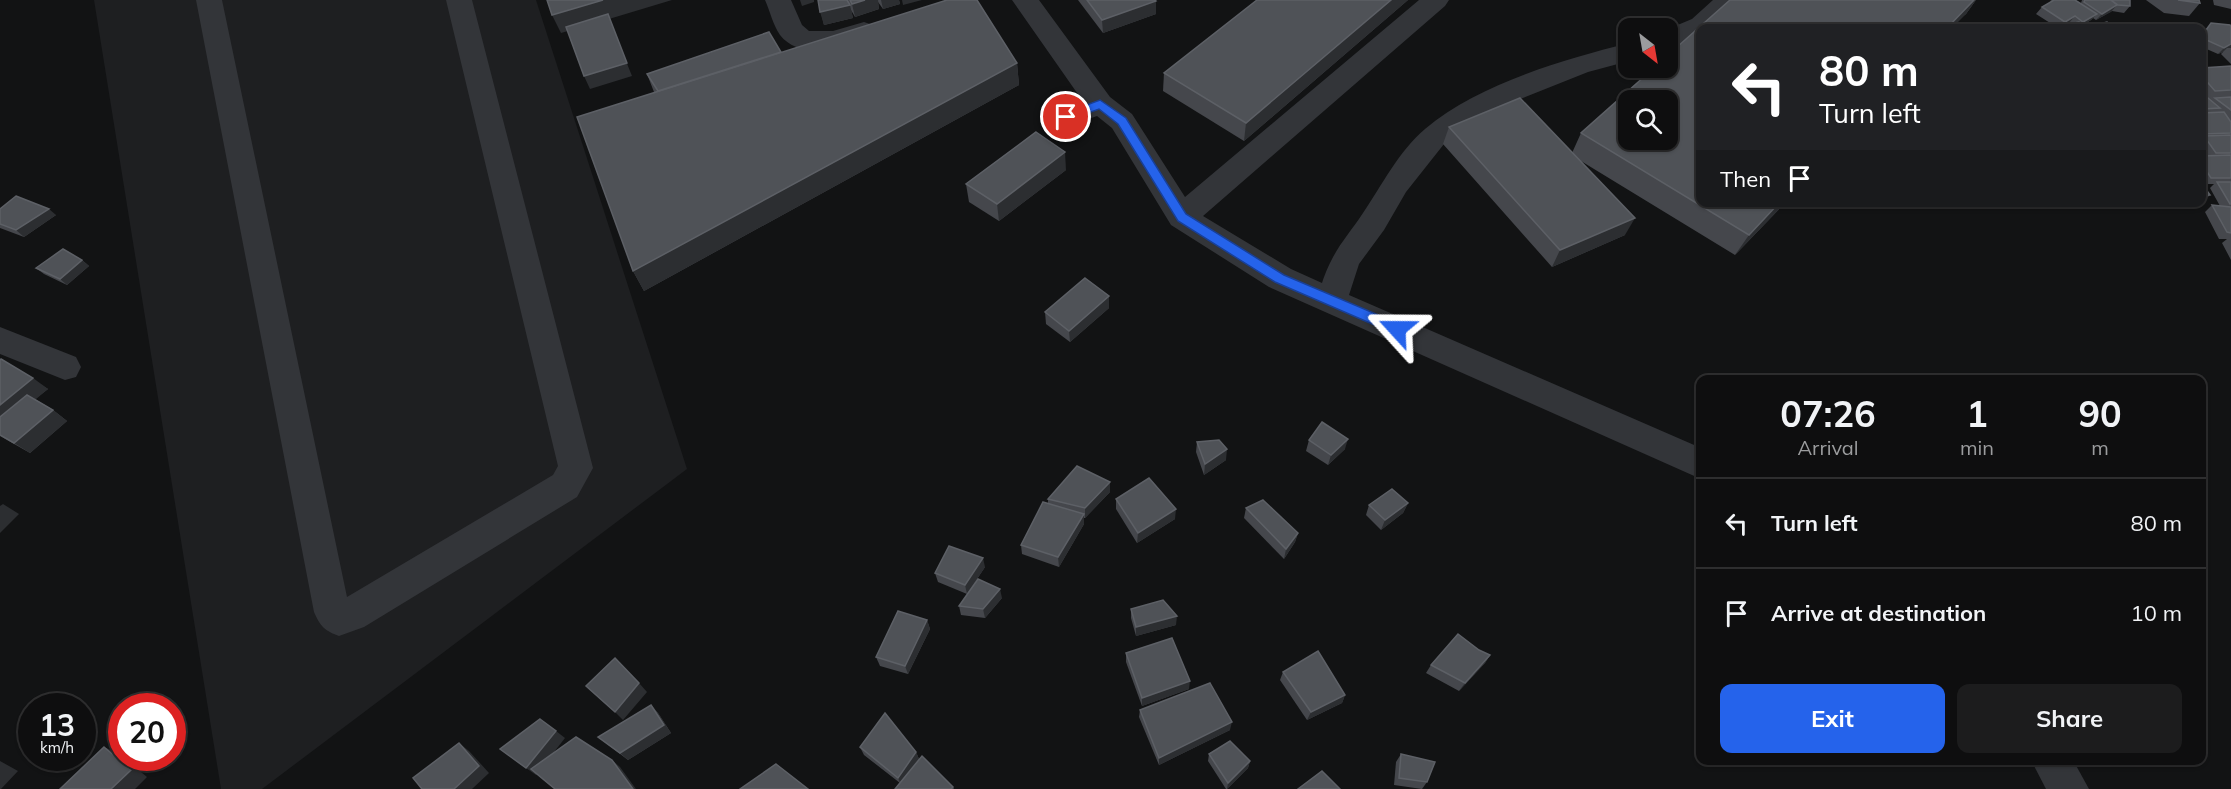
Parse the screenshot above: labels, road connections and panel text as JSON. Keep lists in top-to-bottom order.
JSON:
{
  "north": "bottom right",
  "page": {
    "turn": ["80 m", "Turn left"],
    "then": "Then",
    "eta": [
      "07:26",
      "Arrival",
      "1",
      "min",
      "90",
      "m"
    ],
    "list": [
      {
        "name": "Turn left",
        "value": "80 m"
      },
      {
        "name": "Arrive at destination",
        "value": "10 m"
      }
    ],
    "buttons": ["Exit", "Share"],
    "speed": "13 km/h",
    "limit": "20"
  }
}
